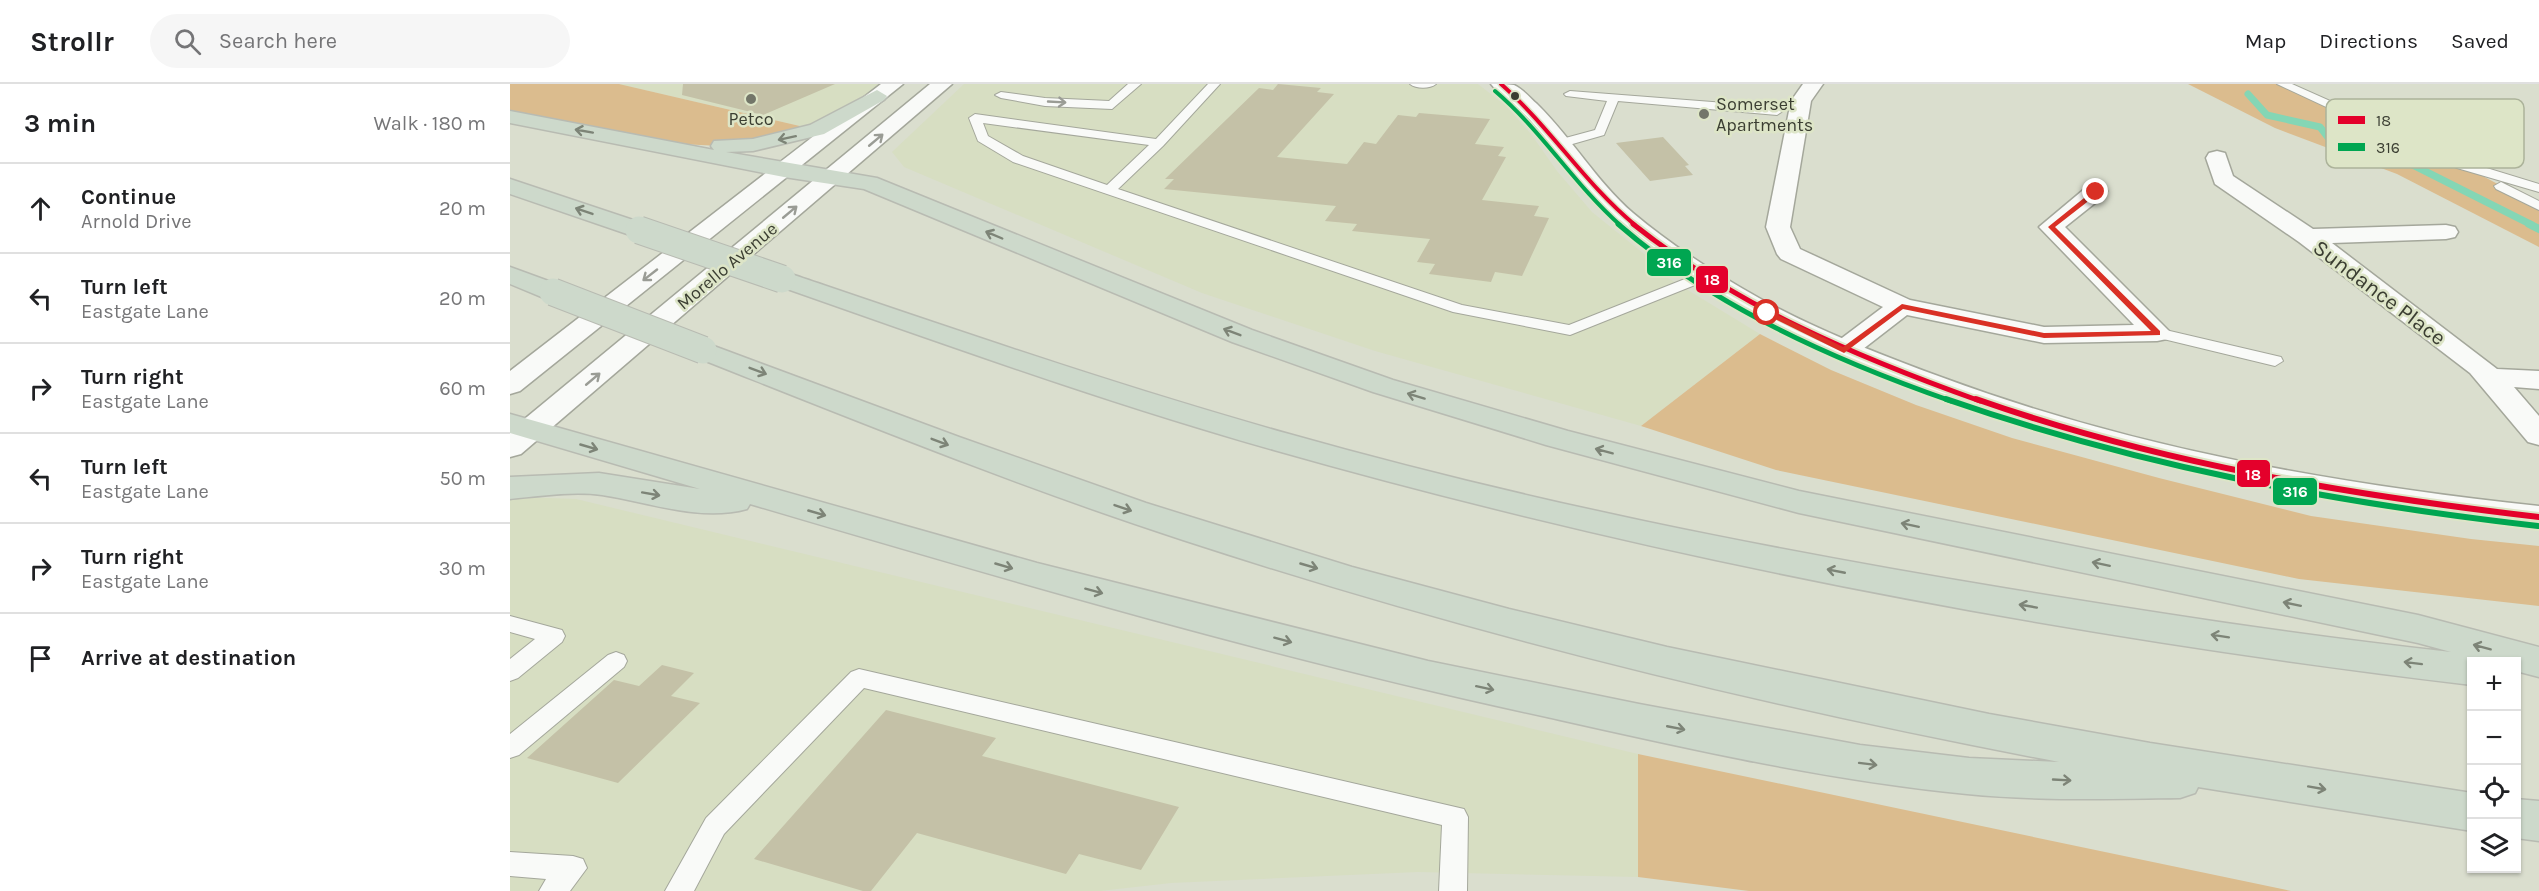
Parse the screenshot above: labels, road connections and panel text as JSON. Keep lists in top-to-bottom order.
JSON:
{
  "streets": {
    "street": ["Morello Avenue", "Sundance Place"]
  },
  "places": ["Petco", "Somerset Apartments"],
  "lines": ["transit line 18", "transit line 316"],
  "legend": ["18", "316"],
  "page": {
    "header": "Strollr",
    "search": "Search here",
    "nav": ["Map", "Directions", "Saved"],
    "heading": ["3 min", "Walk · 180 m"],
    "list": [
      ["Continue", "Arnold Drive", "20 m"],
      ["Turn left", "Eastgate Lane", "20 m"],
      ["Turn right", "Eastgate Lane", "60 m"],
      ["Turn left", "Eastgate Lane", "50 m"],
      ["Turn right", "Eastgate Lane", "30 m"],
      "Arrive at destination"
    ],
    "map_buttons": ["+", "−"]
  }
}
